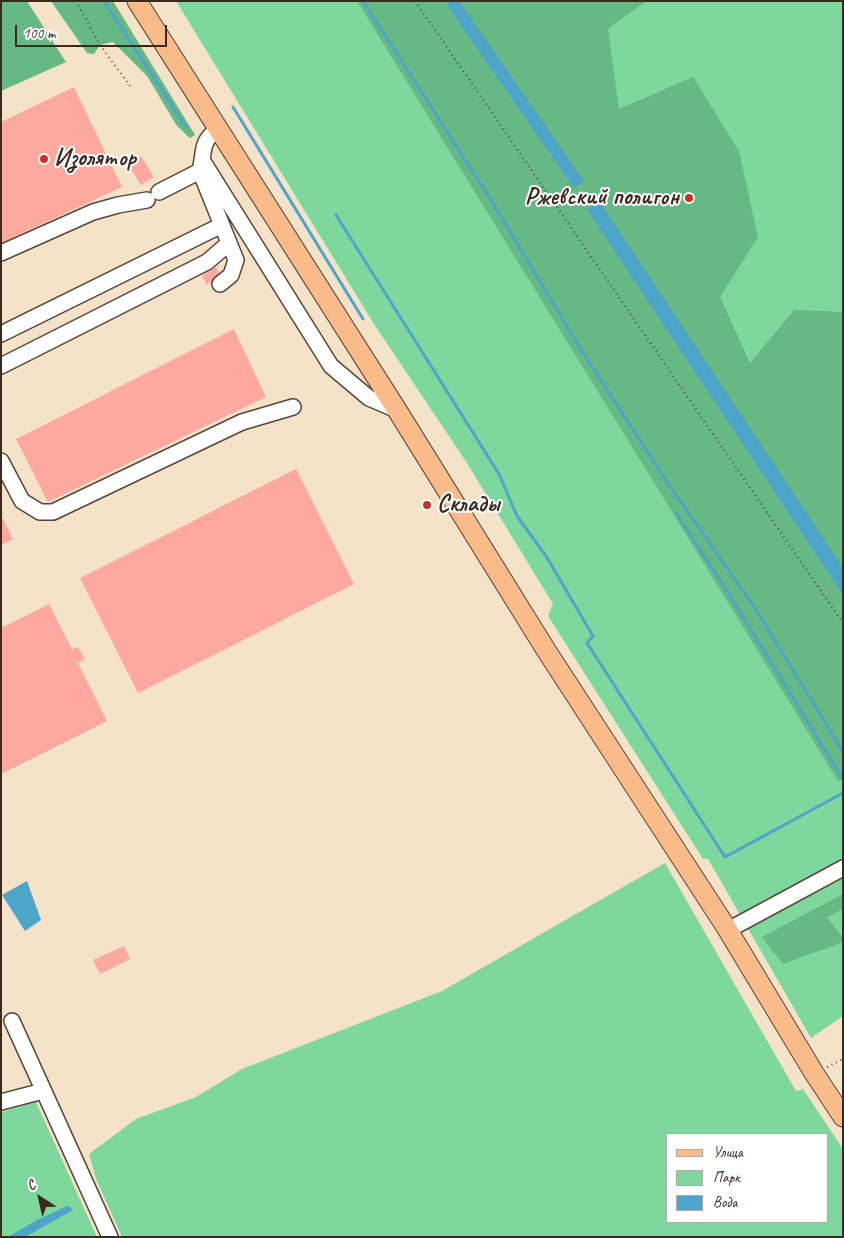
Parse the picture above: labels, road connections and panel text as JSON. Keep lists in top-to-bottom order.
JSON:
{
  "places": ["Изолятор", "Ржевский полигон", "Склады"],
  "legend": ["Улица", "Парк", "Вода"],
  "scale_bar": "100 m",
  "north": "top left"
}
